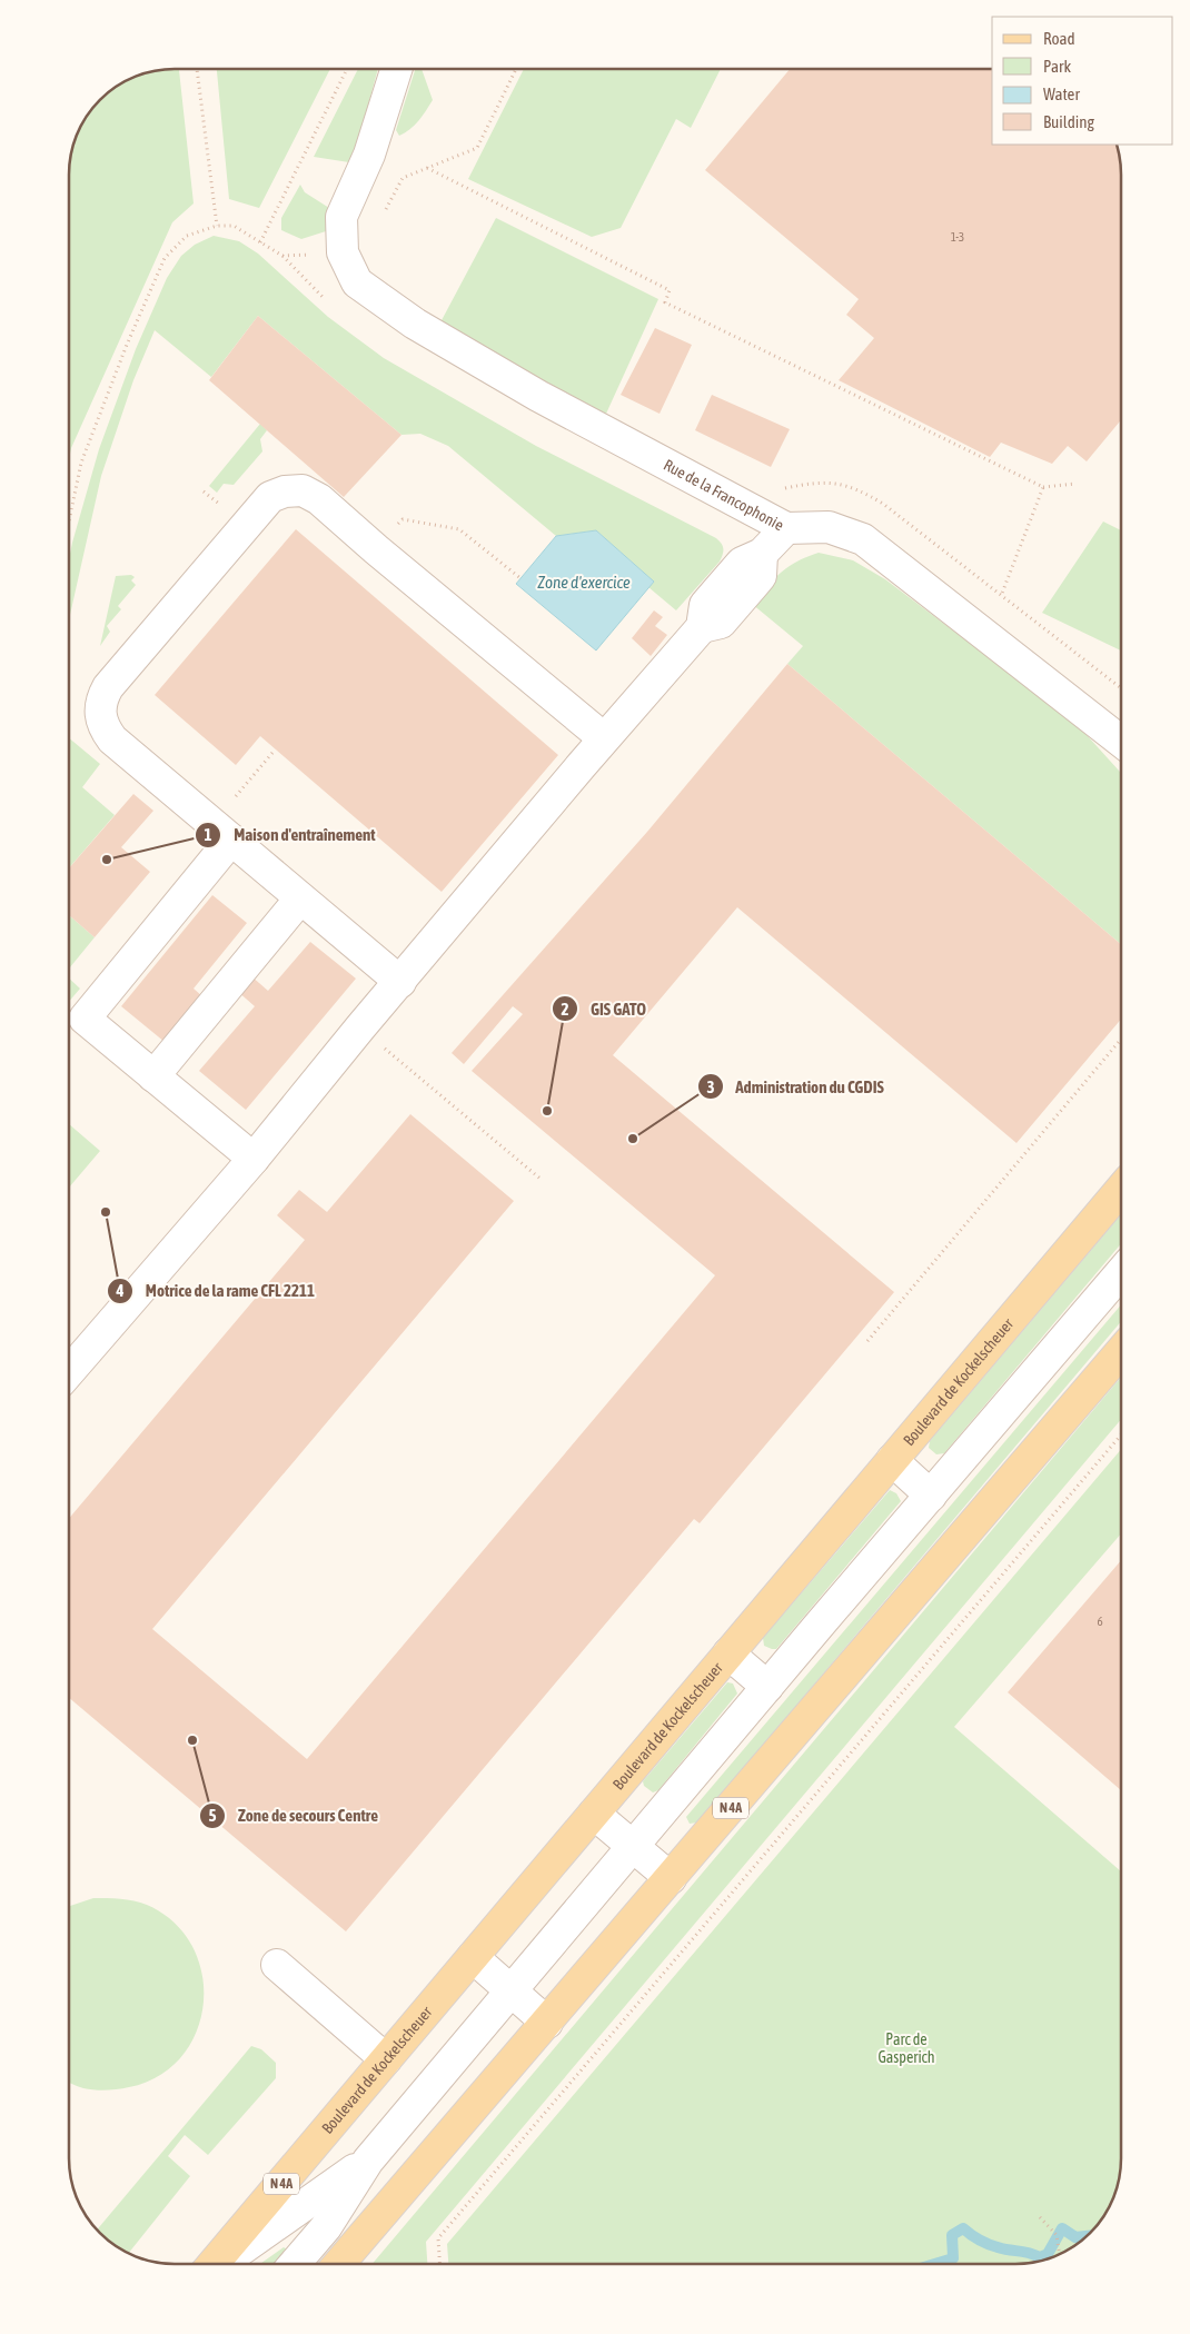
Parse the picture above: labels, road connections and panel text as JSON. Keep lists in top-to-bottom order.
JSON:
{
  "streets": {
    "main road": ["Boulevard de Kockelscheuer", "N 4A"],
    "lane": ["Rue de la Francophonie"]
  },
  "water": ["Zone d'exercice"],
  "parks": ["Parc de Gasperich"],
  "places": [
    "Maison d'entraînement",
    "GIS GATO",
    "Administration du CGDIS",
    "Motrice de la rame CFL 2211",
    "Zone de secours Centre"
  ],
  "house_numbers": ["1-3", "6"],
  "legend": [
    "Road",
    "Park",
    "Water",
    "Building"
  ]
}
